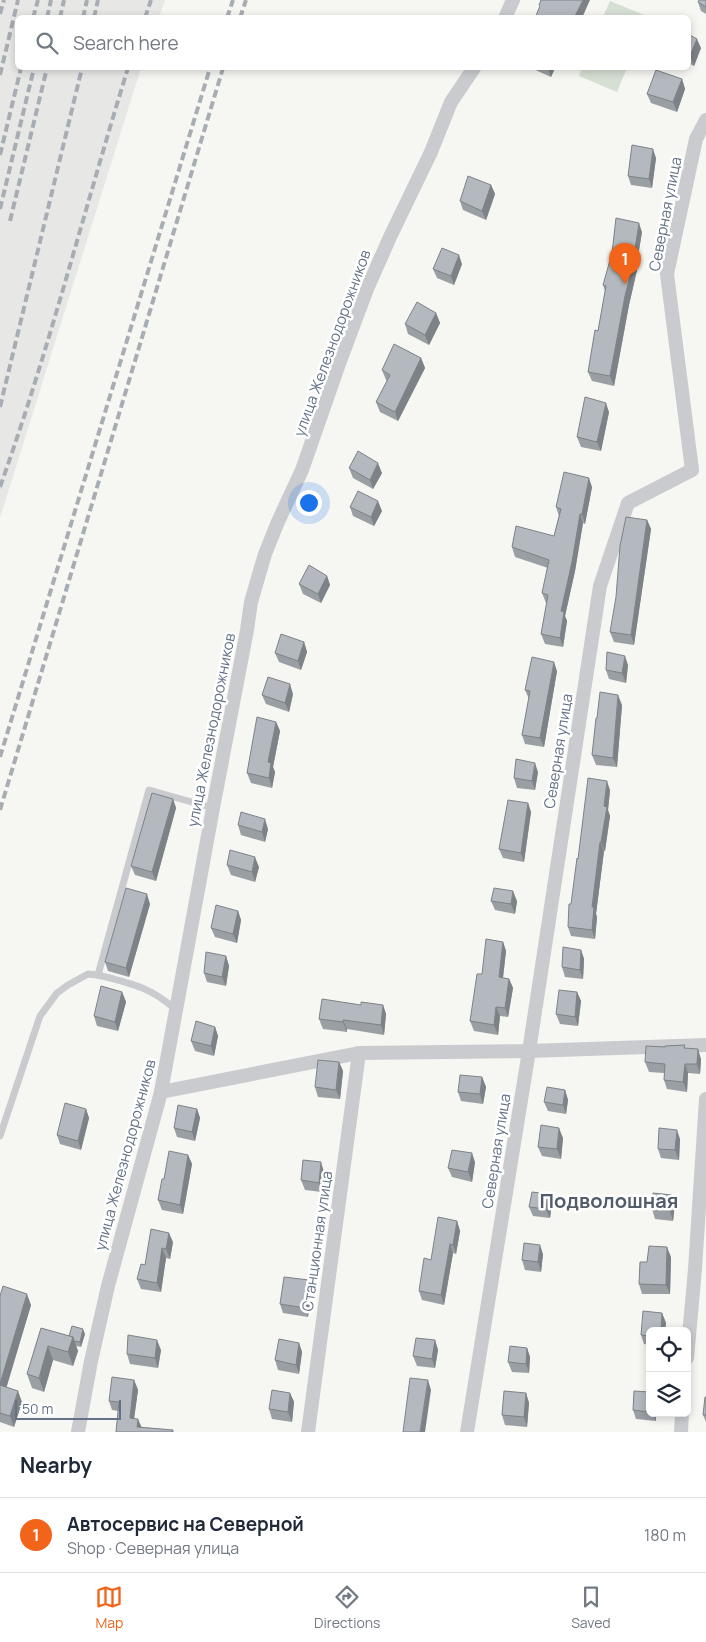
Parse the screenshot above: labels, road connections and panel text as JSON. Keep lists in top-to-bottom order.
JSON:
{
  "streets": {
    "street": ["Северная улица", "улица Железнодорожников", "Станционная улица"]
  },
  "districts": ["Подволошная"],
  "scale_bar": "50 m",
  "page": {
    "search": "Search here",
    "pins": "1",
    "scale": "50 m",
    "heading": "Nearby",
    "list": [
      {
        "mark": "1",
        "name": "Автосервис на Северной",
        "note": "Shop · Северная улица",
        "value": "180 m"
      }
    ],
    "nav": ["Map", "Directions", "Saved"]
  }
}
